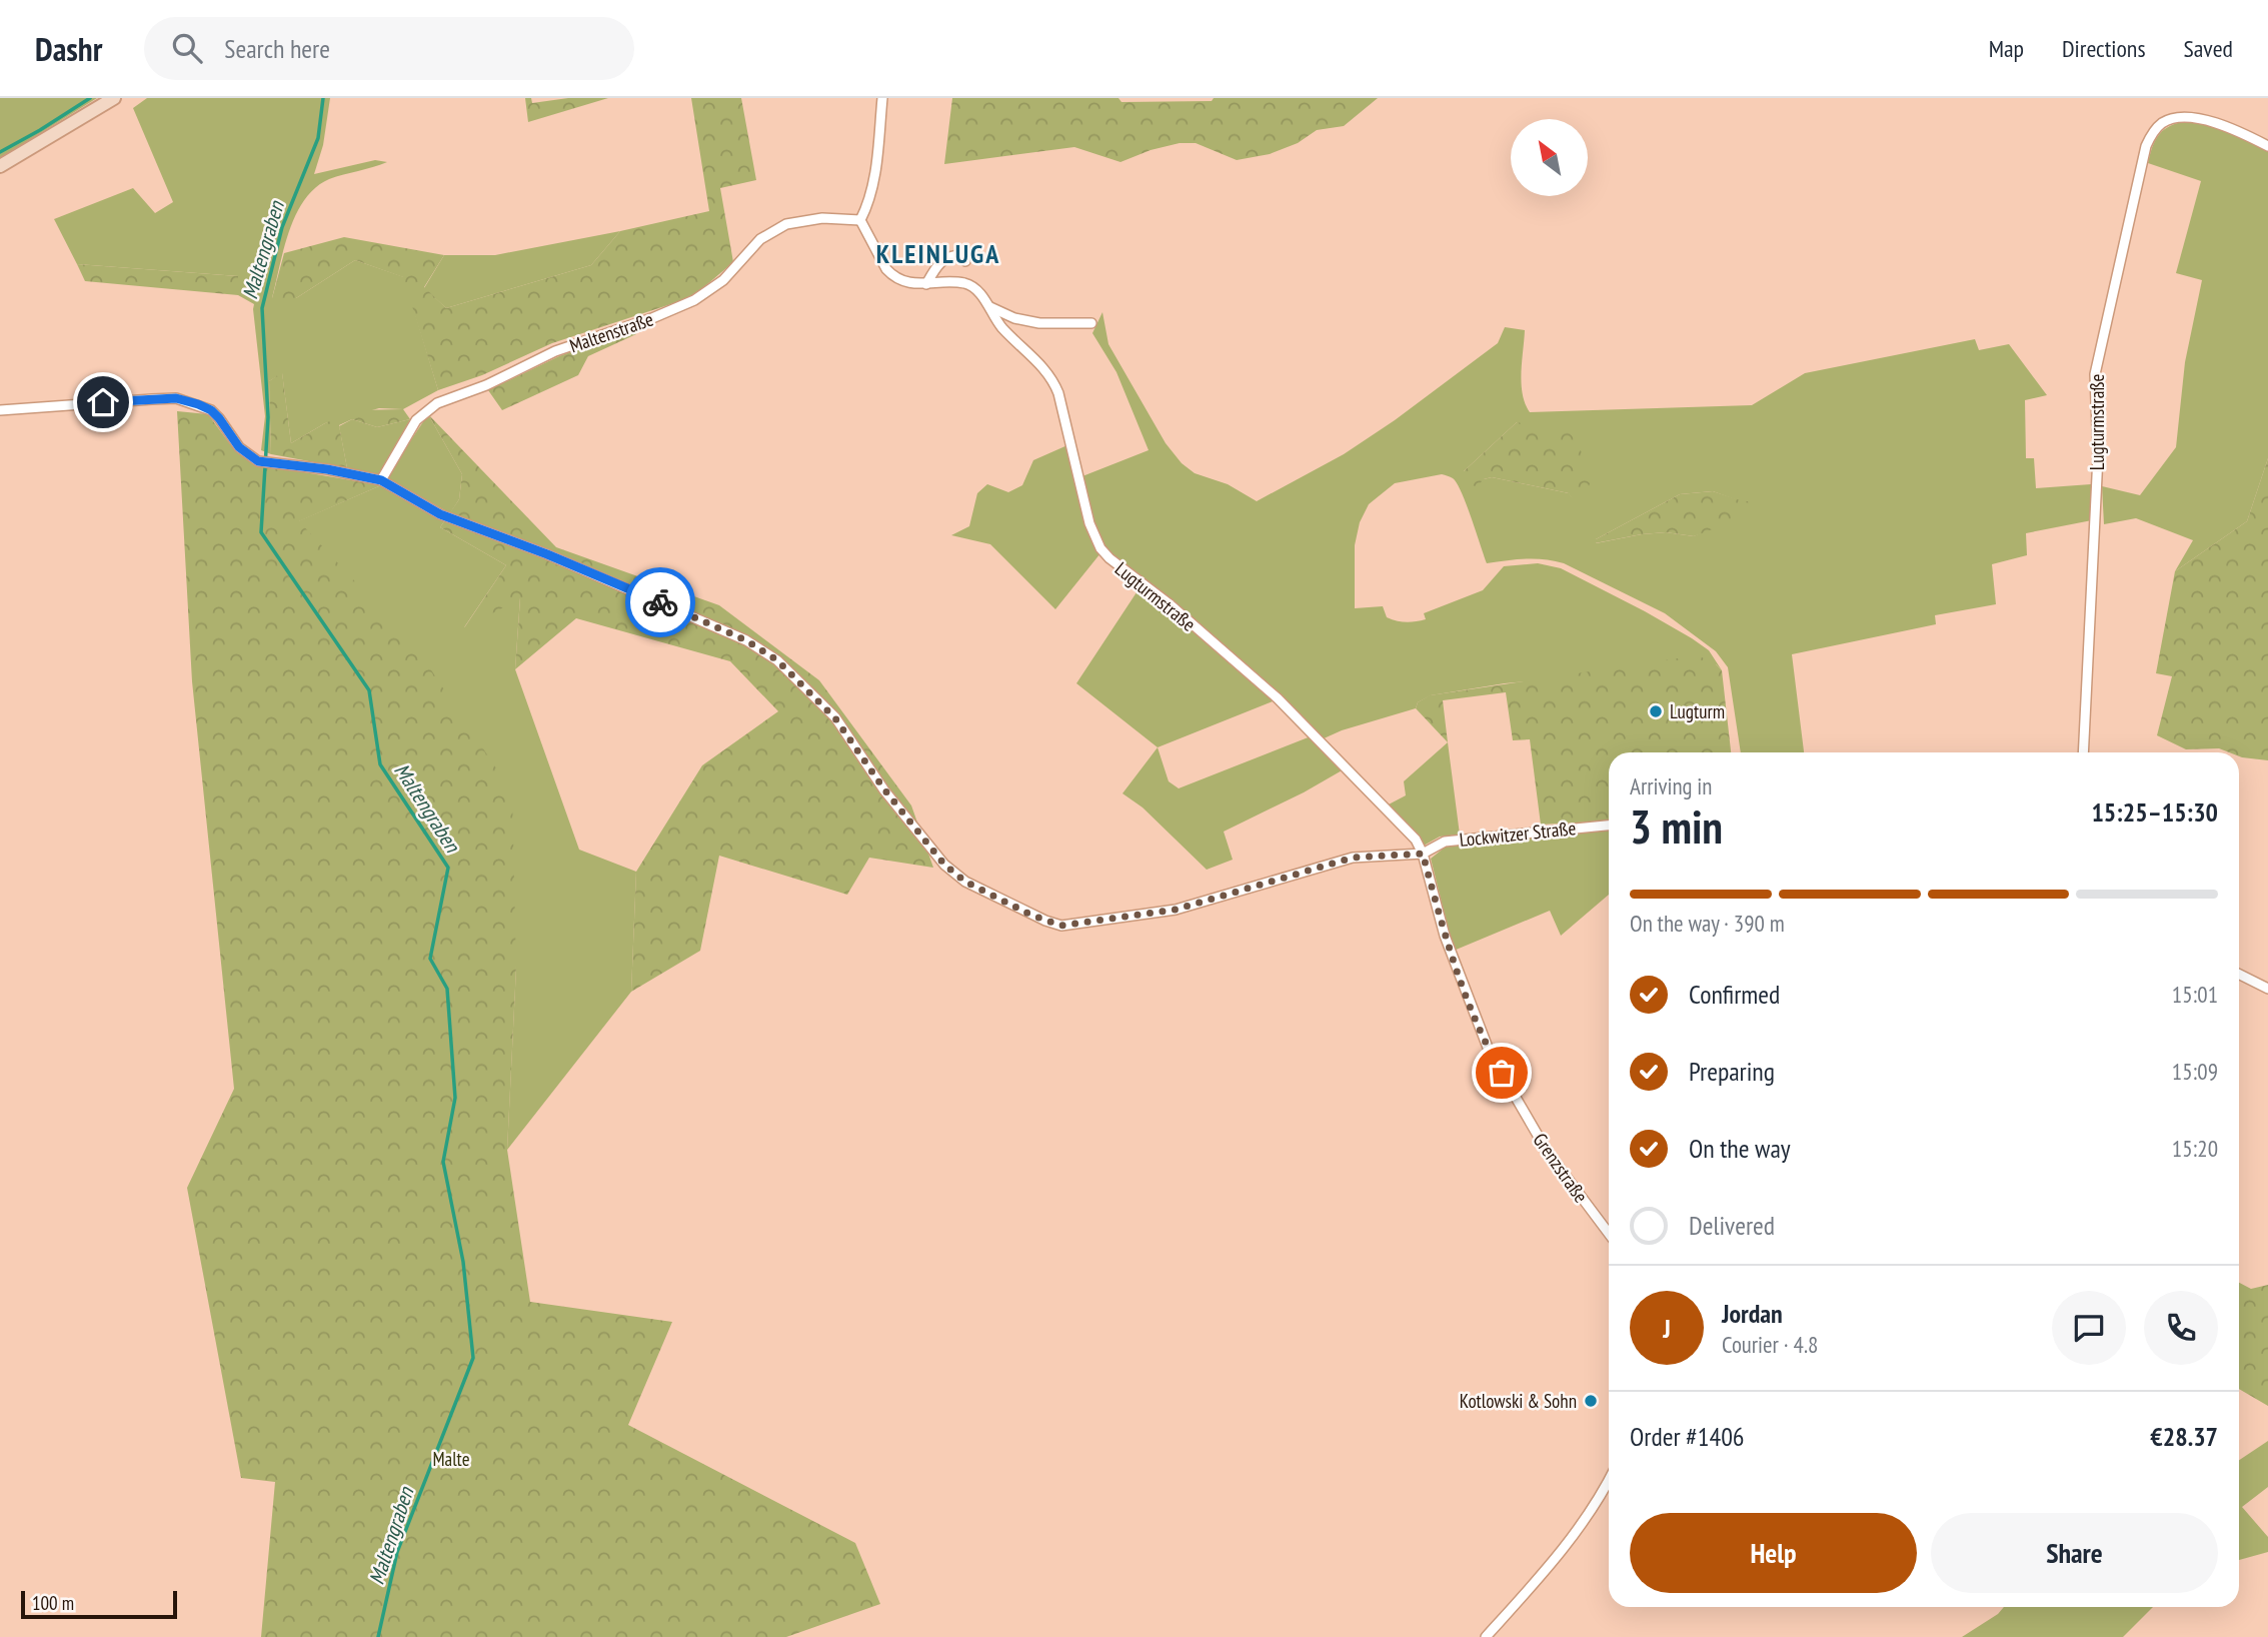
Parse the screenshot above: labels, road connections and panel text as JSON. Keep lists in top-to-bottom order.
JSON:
{
  "streets": {
    "street": [
      "Maltenstraße",
      "Lugturmstraße",
      "Lockwitzer Straße",
      "Grenzstraße"
    ]
  },
  "crossings": [
    ["Maltenstraße", "Lockwitzer Straße"],
    ["Lugturmstraße", "Lockwitzer Straße"],
    ["Lugturmstraße", "Grenzstraße"],
    ["Lockwitzer Straße", "Grenzstraße"]
  ],
  "districts": ["KLEINLUGA"],
  "water": ["Maltengraben"],
  "parks": ["Malte"],
  "places": ["Lugturm", "Kotlowski & Sohn"],
  "scale_bar": "100 m",
  "north": "top left",
  "page": {
    "header": "Dashr",
    "search": "Search here",
    "nav": ["Map", "Directions", "Saved"],
    "heading": ["3 min", "Arriving in", "15:25–15:30"],
    "panel": [
      "Jordan",
      "Courier · 4.8",
      "Order #1406",
      "€28.37"
    ],
    "bar": "On the way · 390 m",
    "list": [
      ["Confirmed", "15:01"],
      ["Preparing", "15:09"],
      ["On the way", "15:20"],
      "Delivered"
    ],
    "round": "J",
    "buttons": ["Help", "Share"],
    "scale": "100 m"
  }
}
